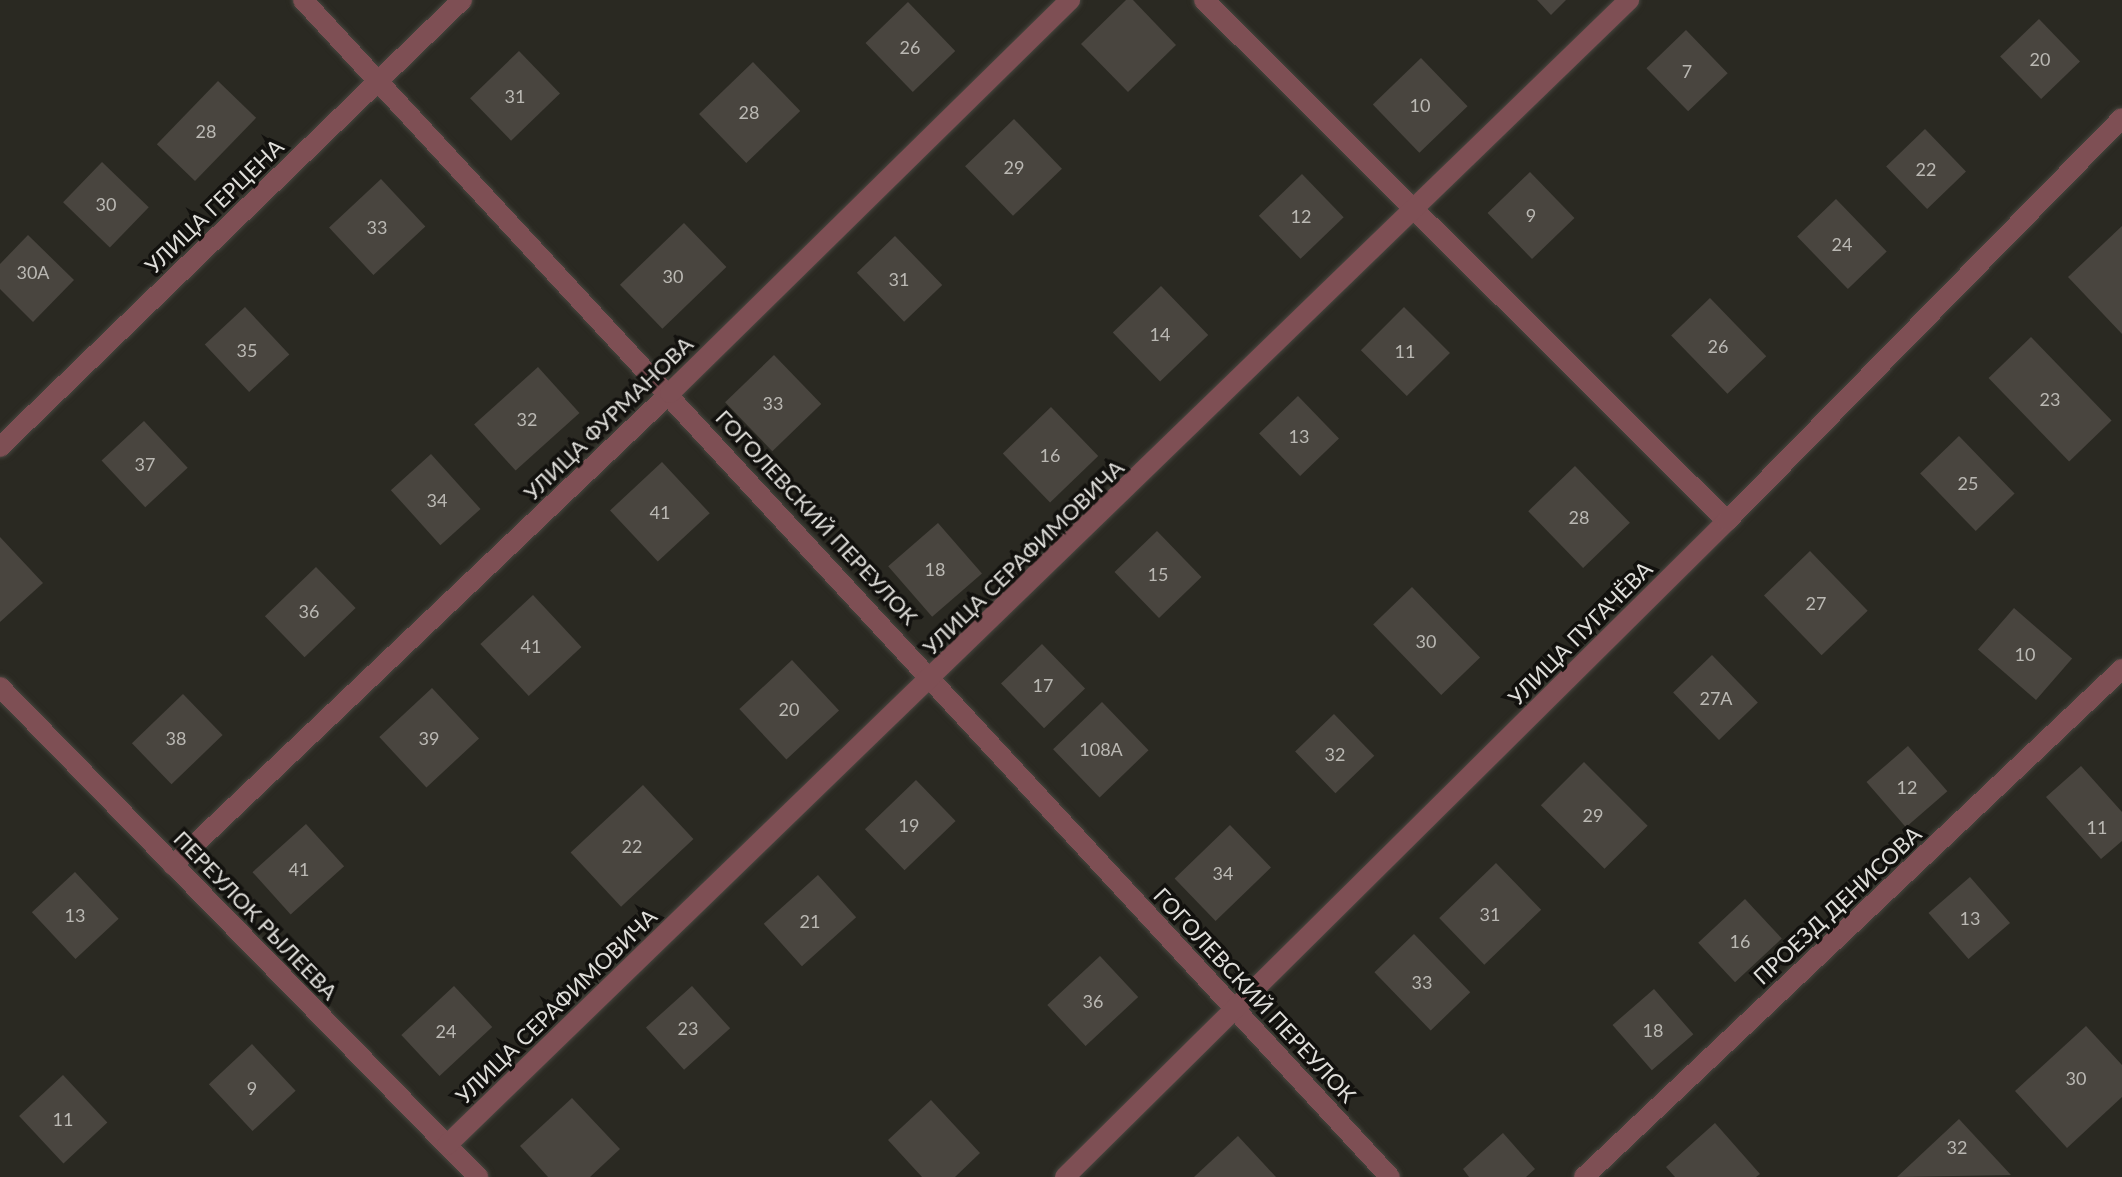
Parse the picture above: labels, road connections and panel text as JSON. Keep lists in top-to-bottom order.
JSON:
{
  "streets": {
    "street": [
      "УЛИЦА ГЕРЦЕНА",
      "УЛИЦА ФУРМАНОВА",
      "ГОГОЛЕВСКИЙ ПЕРЕУЛОК",
      "УЛИЦА СЕРАФИМОВИЧА",
      "УЛИЦА ПУГАЧЁВА",
      "ПРОЕЗД ДЕНИСОВА",
      "ПЕРЕУЛОК РЫЛЕЕВА"
    ]
  },
  "crossings": [
    ["УЛИЦА ГЕРЦЕНА", "ГОГОЛЕВСКИЙ ПЕРЕУЛОК"],
    ["УЛИЦА ФУРМАНОВА", "ГОГОЛЕВСКИЙ ПЕРЕУЛОК"],
    ["УЛИЦА ФУРМАНОВА", "ПЕРЕУЛОК РЫЛЕЕВА"],
    ["ГОГОЛЕВСКИЙ ПЕРЕУЛОК", "УЛИЦА СЕРАФИМОВИЧА"],
    ["ГОГОЛЕВСКИЙ ПЕРЕУЛОК", "УЛИЦА ПУГАЧЁВА"],
    ["УЛИЦА СЕРАФИМОВИЧА", "ПЕРЕУЛОК РЫЛЕЕВА"]
  ],
  "house_numbers": [
    "26",
    "20",
    "7",
    "31",
    "10",
    "28",
    "28",
    "29",
    "22",
    "30",
    "9",
    "12",
    "33",
    "24",
    "30А",
    "30",
    "31",
    "14",
    "26",
    "35",
    "11",
    "23",
    "33",
    "32",
    "13",
    "16",
    "37",
    "25",
    "34",
    "41",
    "28",
    "18",
    "15",
    "27",
    "36",
    "30",
    "41",
    "10",
    "17",
    "27А",
    "20",
    "38",
    "39",
    "108А",
    "32",
    "12",
    "29",
    "19",
    "11",
    "22",
    "41",
    "34",
    "31",
    "13",
    "13",
    "21",
    "16",
    "33",
    "36",
    "23",
    "18",
    "24",
    "30",
    "9",
    "11",
    "32"
  ]
}
